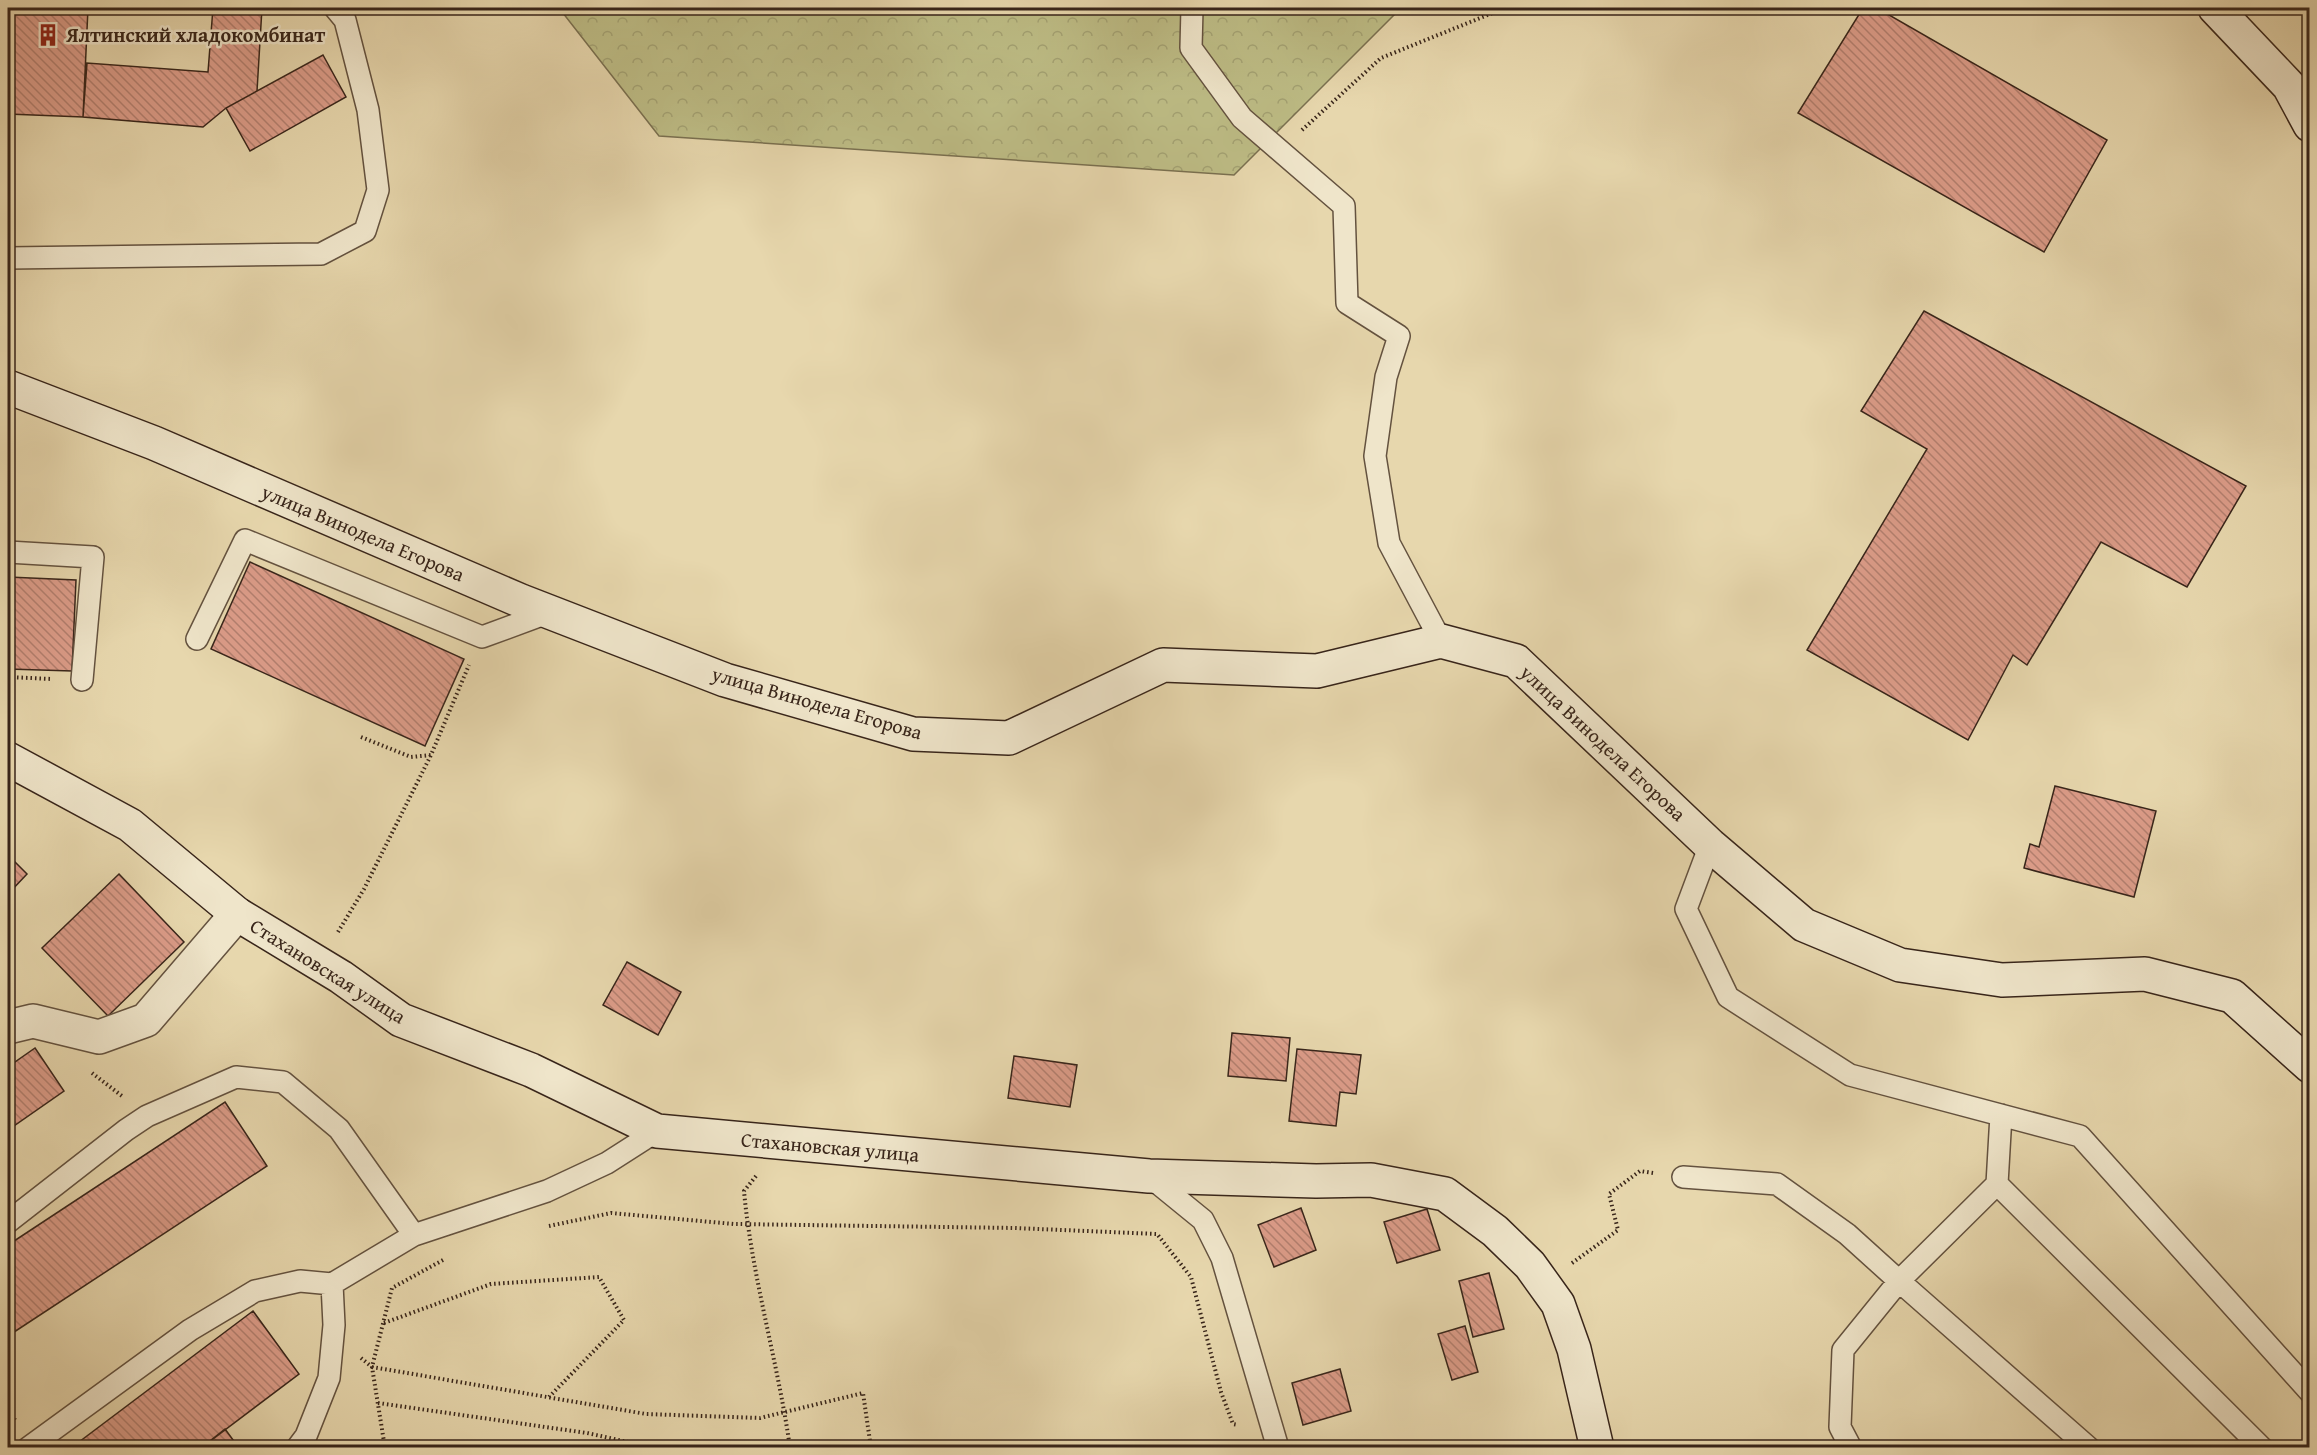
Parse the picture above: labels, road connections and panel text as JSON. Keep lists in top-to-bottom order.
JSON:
{
  "streets": {
    "main road": ["улица Винодела Егорова", "Стахановская улица"]
  },
  "places": {
    "building": ["Ялтинский хладокомбинат"]
  }
}
